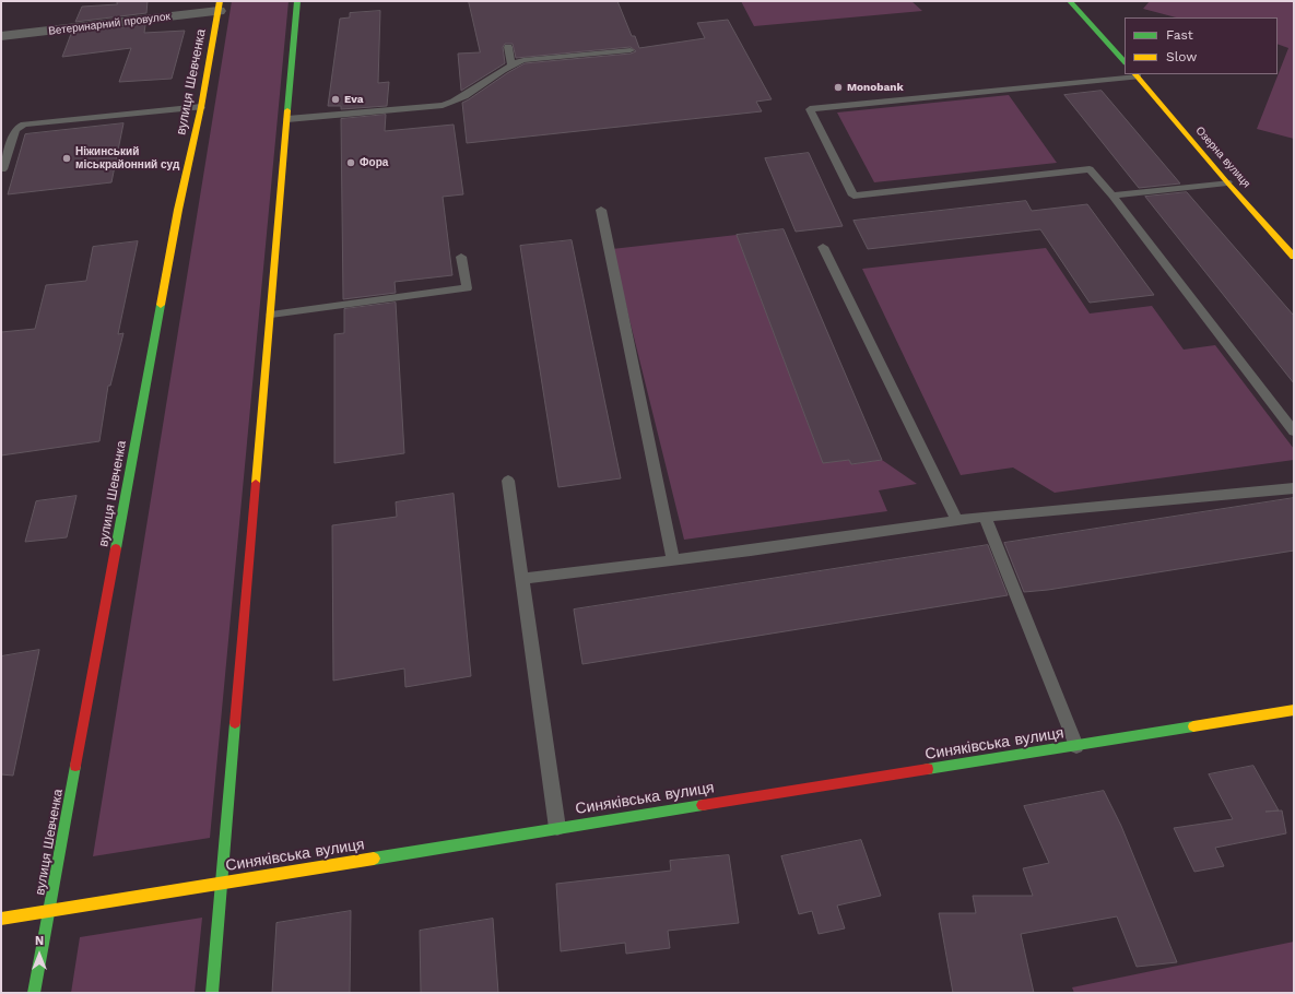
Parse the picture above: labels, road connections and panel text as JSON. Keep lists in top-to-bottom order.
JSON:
{
  "streets": {
    "main road": ["вулиця Шевченка", "Озерна вулиця", "Синяківська вулиця"],
    "street": ["Ветеринарний провулок"]
  },
  "crossings": [
    ["Ветеринарний провулок", "вулиця Шевченка"],
    ["вулиця Шевченка", "Синяківська вулиця"]
  ],
  "places": [
    "Monobank",
    "Eva",
    "Ніжинський міськрайонний суд",
    "Фора"
  ],
  "legend": ["Fast", "Slow"],
  "north": "top"
}
